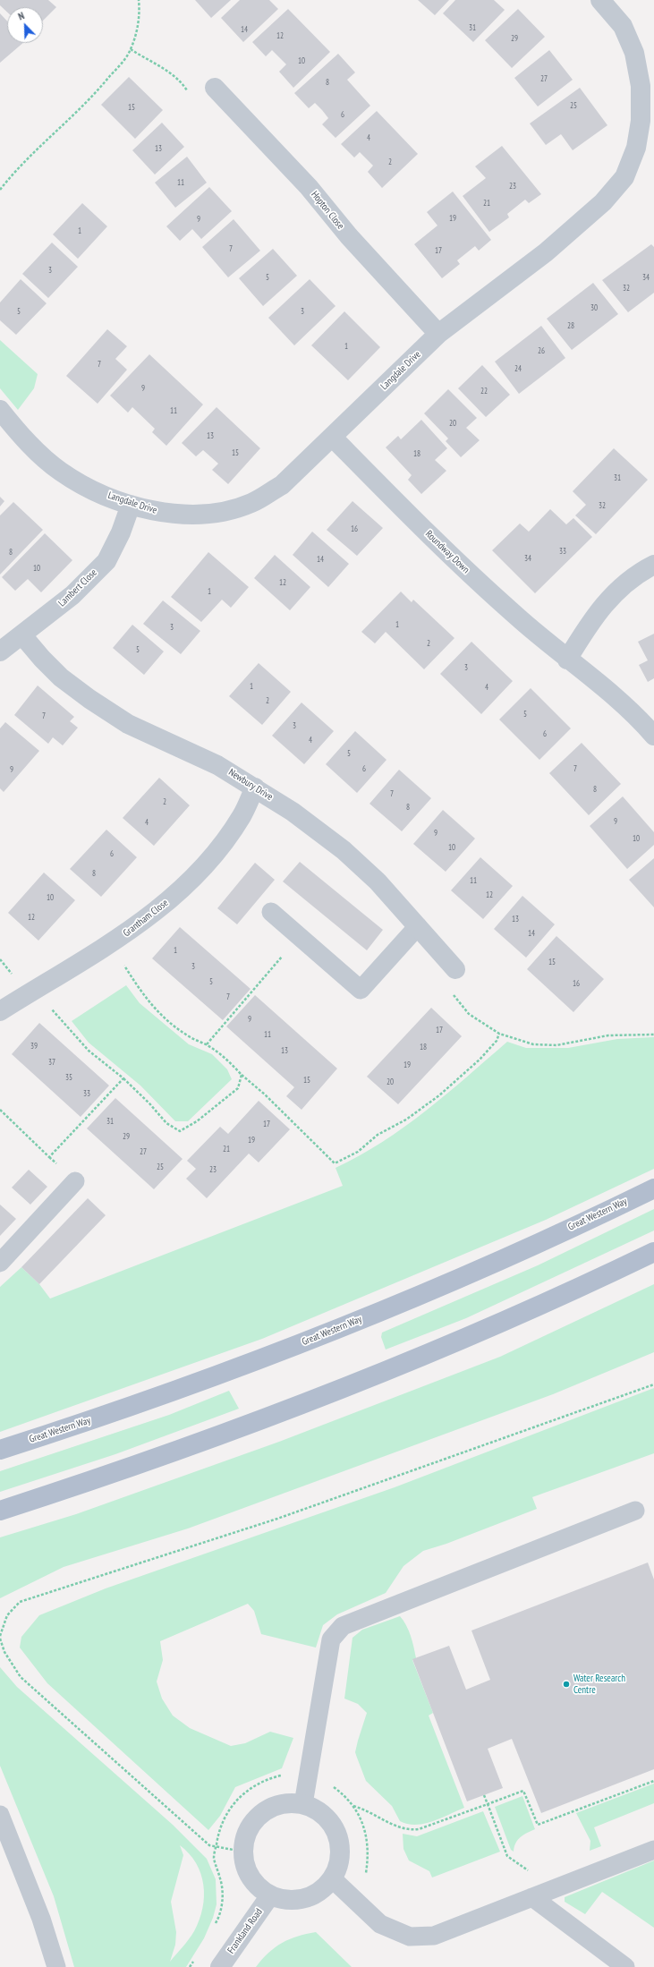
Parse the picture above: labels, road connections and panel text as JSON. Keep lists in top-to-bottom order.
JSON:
{
  "streets": {
    "main road": ["Great Western Way"],
    "street": [
      "Hopton Close",
      "Langdale Drive",
      "Roundway Down",
      "Lambert Close",
      "Newbury Drive",
      "Grantham Close",
      "Frankland Road"
    ]
  },
  "crossings": [
    ["Hopton Close", "Langdale Drive"],
    ["Langdale Drive", "Roundway Down"],
    ["Langdale Drive", "Lambert Close"],
    ["Lambert Close", "Newbury Drive"],
    ["Newbury Drive", "Grantham Close"]
  ],
  "places": ["Water Research Centre"],
  "house_numbers": [
    "31",
    "14",
    "12",
    "29",
    "10",
    "27",
    "8",
    "25",
    "15",
    "6",
    "4",
    "13",
    "2",
    "11",
    "23",
    "21",
    "19",
    "9",
    "1",
    "7",
    "17",
    "3",
    "5",
    "34",
    "32",
    "30",
    "5",
    "3",
    "28",
    "1",
    "26",
    "7",
    "24",
    "9",
    "22",
    "11",
    "20",
    "13",
    "15",
    "18",
    "31",
    "32",
    "16",
    "33",
    "8",
    "34",
    "14",
    "10",
    "12",
    "1",
    "1",
    "3",
    "2",
    "5",
    "3",
    "1",
    "4",
    "2",
    "5",
    "7",
    "3",
    "6",
    "4",
    "5",
    "6",
    "7",
    "9",
    "8",
    "7",
    "2",
    "8",
    "9",
    "4",
    "9",
    "10",
    "10",
    "6",
    "8",
    "11",
    "12",
    "10",
    "12",
    "13",
    "14",
    "1",
    "15",
    "3",
    "5",
    "16",
    "7",
    "9",
    "17",
    "11",
    "39",
    "18",
    "13",
    "37",
    "19",
    "35",
    "15",
    "20",
    "33",
    "31",
    "17",
    "29",
    "19",
    "21",
    "27",
    "25",
    "23"
  ],
  "north": "top left"
}
